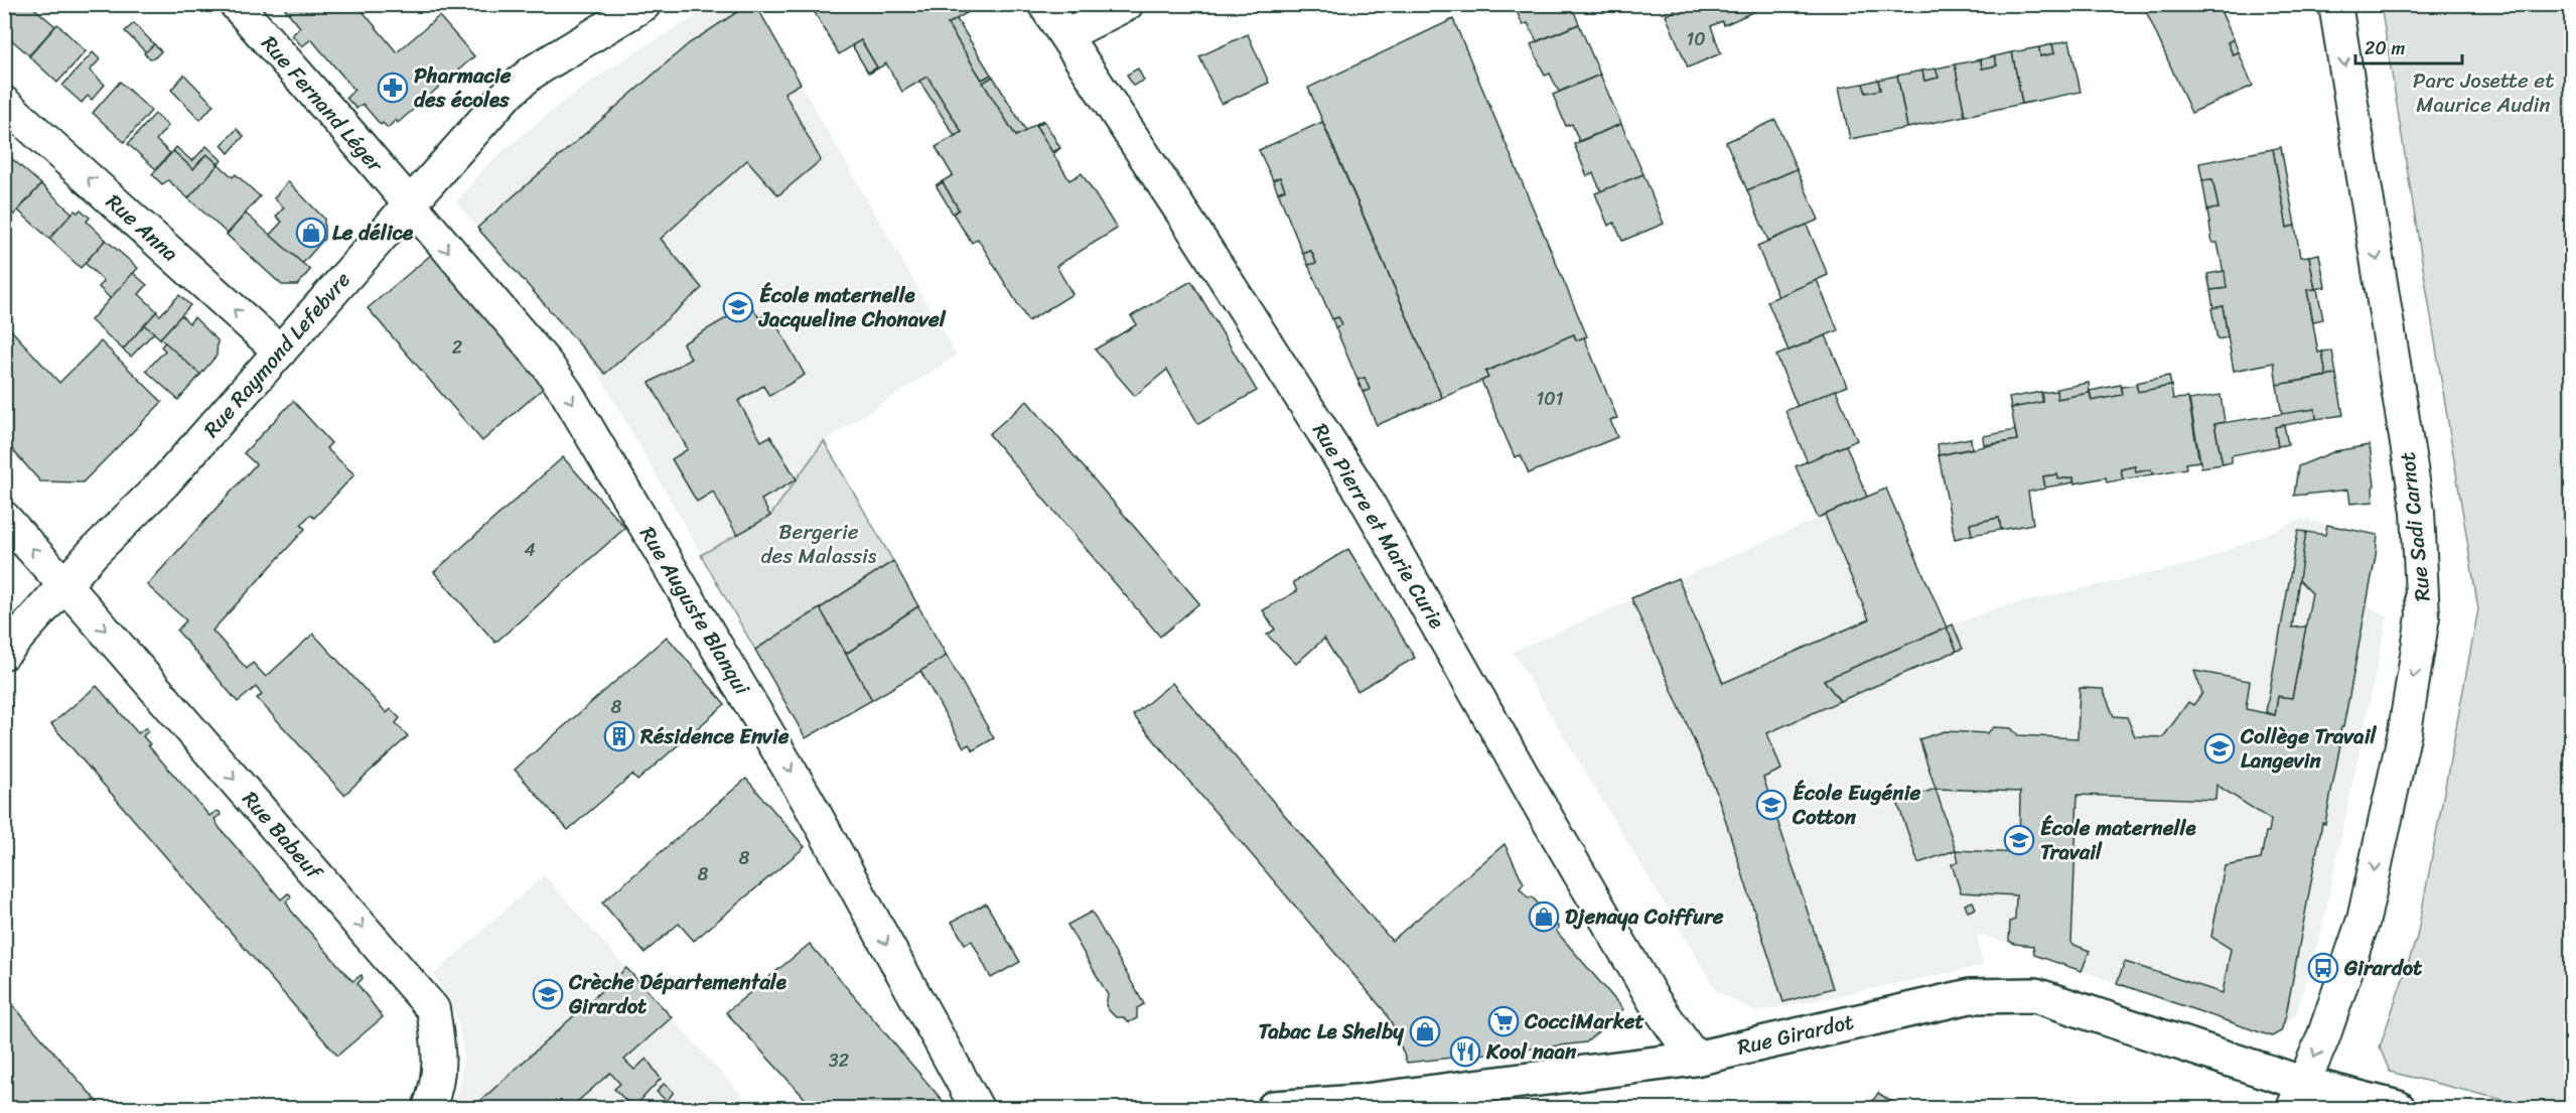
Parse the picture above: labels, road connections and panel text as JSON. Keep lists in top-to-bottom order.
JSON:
{
  "streets": {
    "street": [
      "Rue Fernand Léger",
      "Rue Anna",
      "Rue Raymond Lefebvre",
      "Rue Pierre et Marie Curie",
      "Rue Sadi Carnot",
      "Rue Auguste Blanqui",
      "Rue Babeuf",
      "Rue Girardot"
    ]
  },
  "crossings": [
    ["Rue Fernand Léger", "Rue Raymond Lefebvre"],
    ["Rue Fernand Léger", "Rue Auguste Blanqui"],
    ["Rue Anna", "Rue Raymond Lefebvre"],
    ["Rue Raymond Lefebvre", "Rue Auguste Blanqui"],
    ["Rue Raymond Lefebvre", "Rue Babeuf"],
    ["Rue Pierre et Marie Curie", "Rue Girardot"],
    ["Rue Sadi Carnot", "Rue Girardot"]
  ],
  "one_way": ["Rue Anna", "Rue Sadi Carnot", "Rue Auguste Blanqui"],
  "parks": ["Parc Josette et Maurice Audin", "Bergerie des Malassis"],
  "places": {
    "pharmacy": ["Pharmacie des écoles"],
    "shop": ["Le délice", "Djenaya Coiffure", "Tabac Le Shelby"],
    "school or university": [
      "École maternelle Jacqueline Chonavel",
      "Collège Travail Langevin",
      "École Eugénie Cotton",
      "École maternelle Travail",
      "Crèche Départementale Girardot"
    ],
    "building": ["Résidence Envie"],
    "bus stop": ["Girardot"],
    "supermarket": ["CocciMarket"],
    "restaurant": ["Kool naan"]
  },
  "house_numbers": [
    "10",
    "2",
    "101",
    "4",
    "8",
    "8",
    "8",
    "32"
  ],
  "scale_bar": "20 m"
}
